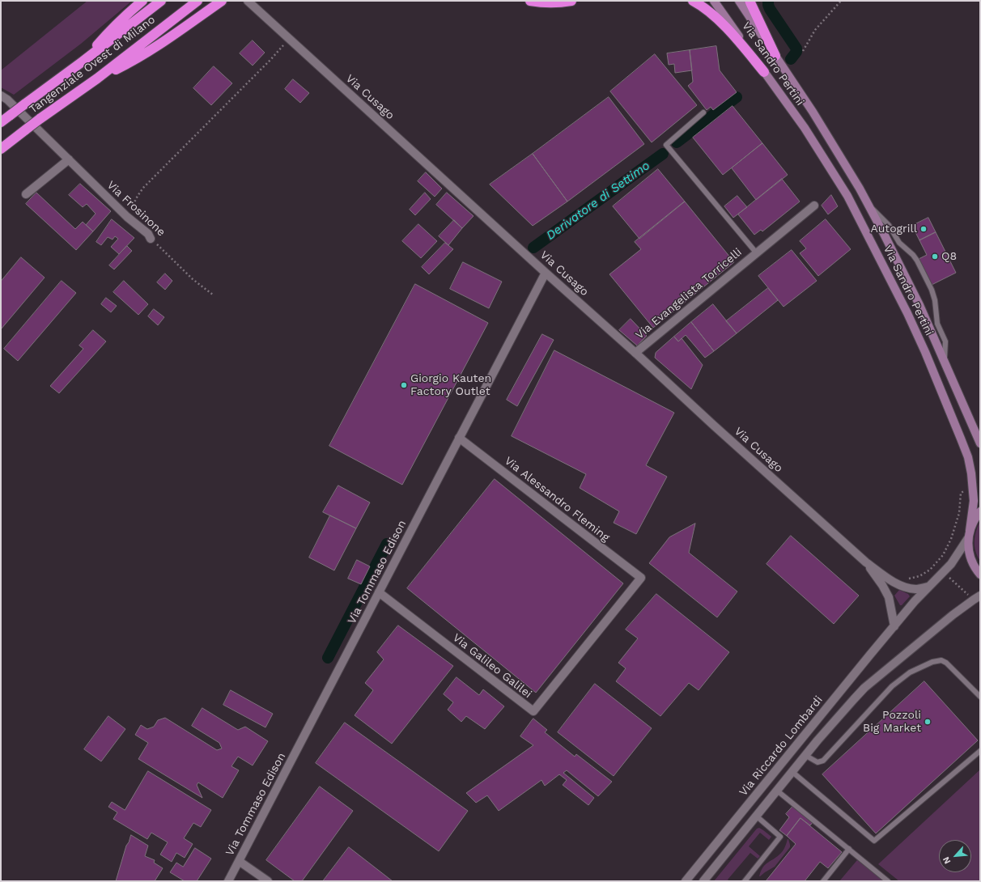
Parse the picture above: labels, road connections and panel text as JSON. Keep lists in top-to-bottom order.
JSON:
{
  "streets": {
    "highway": ["Tangenziale Ovest di Milano"],
    "main road": ["Via Sandro Pertini"],
    "street": [
      "Via Cusago",
      "Via Frosinone",
      "Via Evangelista Torricelli",
      "Via Alessandro Fleming",
      "Via Tommaso Edison",
      "Via Galileo Galilei",
      "Via Riccardo Lombardi"
    ]
  },
  "crossings": [
    ["Via Sandro Pertini", "Via Riccardo Lombardi"],
    ["Via Cusago", "Via Evangelista Torricelli"],
    ["Via Cusago", "Via Tommaso Edison"],
    ["Via Cusago", "Via Riccardo Lombardi"],
    ["Via Alessandro Fleming", "Via Tommaso Edison"],
    ["Via Alessandro Fleming", "Via Galileo Galilei"],
    ["Via Tommaso Edison", "Via Galileo Galilei"]
  ],
  "water": ["Derivatore di Settimo"],
  "places": [
    "Autogrill",
    "Q8",
    "Giorgio Kauten Factory Outlet",
    "Pozzoli Big Market"
  ],
  "north": "bottom left"
}
